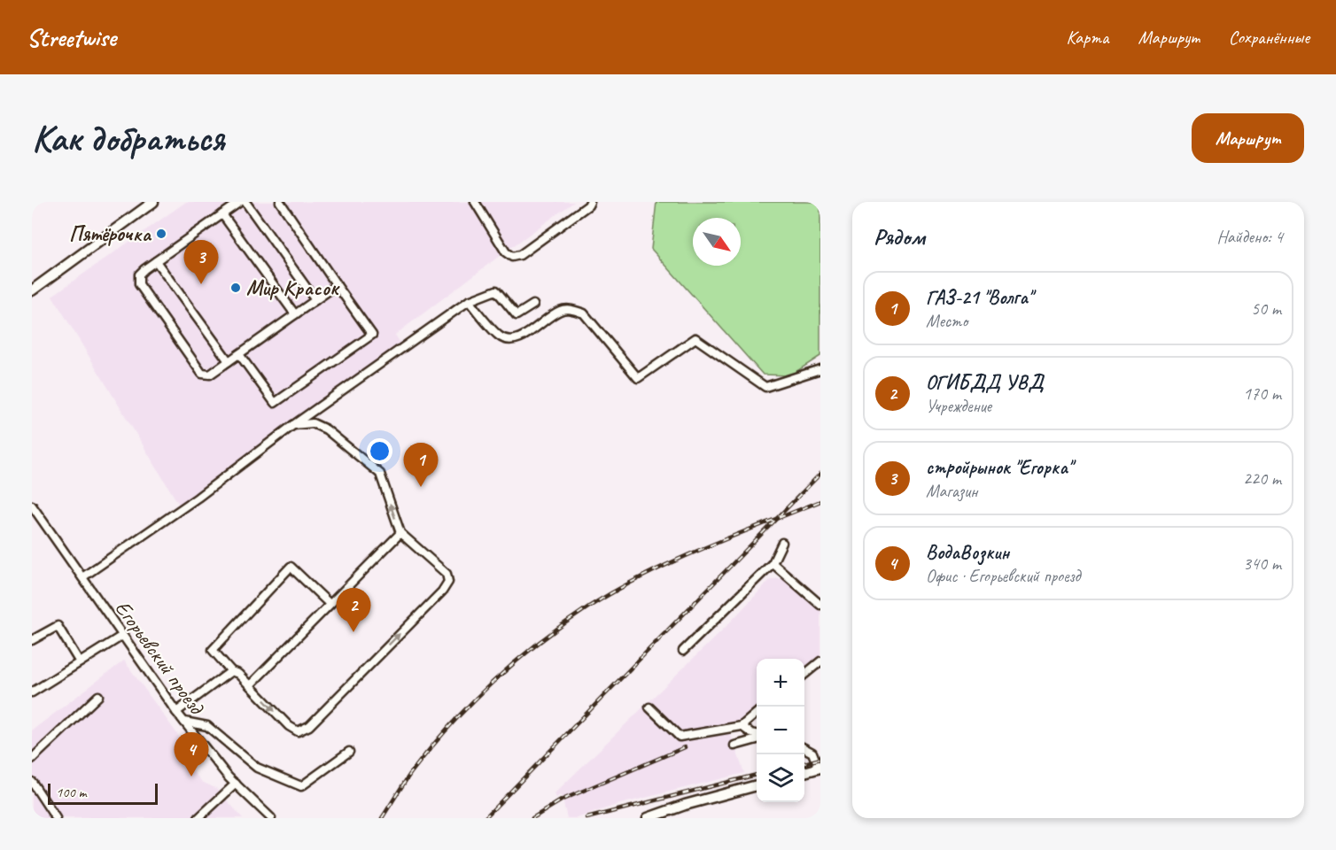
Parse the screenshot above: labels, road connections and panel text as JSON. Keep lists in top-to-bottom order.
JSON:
{
  "streets": {
    "street": ["Егорьевский проезд"]
  },
  "places": ["Пятёрочка", "Мир Красок"],
  "scale_bar": "100 m",
  "north": "bottom right",
  "page": {
    "header": "Streetwise",
    "nav": ["Карта", "Маршрут", "Сохранённые"],
    "buttons": "Маршрут",
    "title": "Как добраться",
    "heading": ["Рядом", "Найдено: 4"],
    "pins": [
      "3",
      "1",
      "2",
      "4"
    ],
    "list": [
      {
        "mark": "1",
        "name": "ГАЗ-21 \"Волга\"",
        "note": "Место",
        "value": "50 m"
      },
      {
        "mark": "2",
        "name": "ОГИБДД УВД",
        "note": "Учреждение",
        "value": "170 m"
      },
      {
        "mark": "3",
        "name": "стройрынок \"Егорка\"",
        "note": "Магазин",
        "value": "220 m"
      },
      {
        "mark": "4",
        "name": "ВодаВозкин",
        "note": "Офис · Егорьевский проезд",
        "value": "340 m"
      }
    ],
    "map_buttons": ["+", "−"],
    "scale": "100 m"
  }
}
